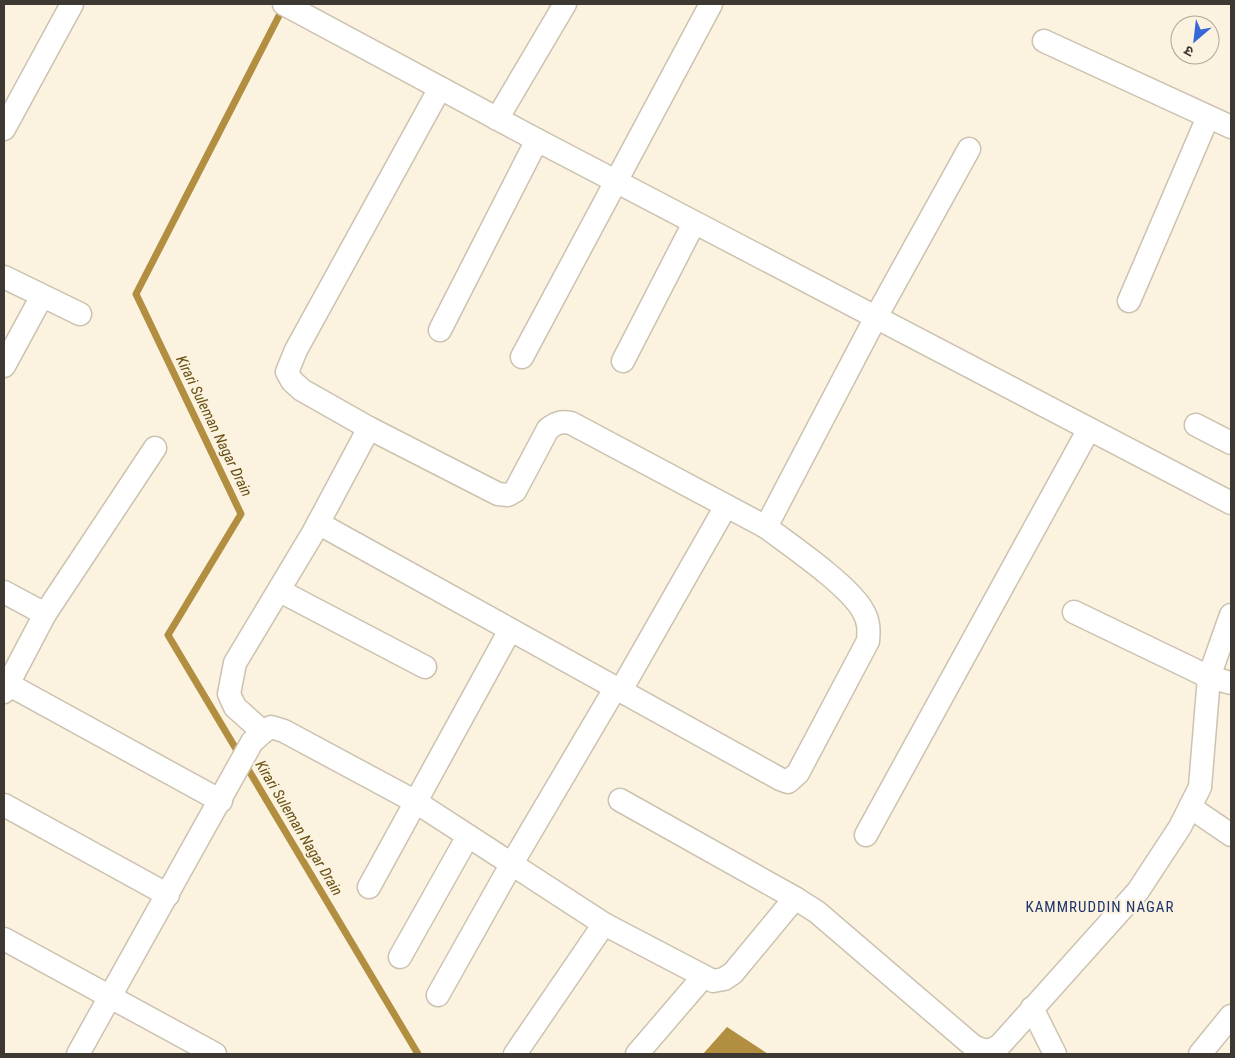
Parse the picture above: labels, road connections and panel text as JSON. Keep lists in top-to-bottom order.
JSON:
{
  "districts": ["KAMMRUDDIN NAGAR"],
  "water": ["Kirari Suleman Nagar Drain"],
  "north": "bottom left"
}
